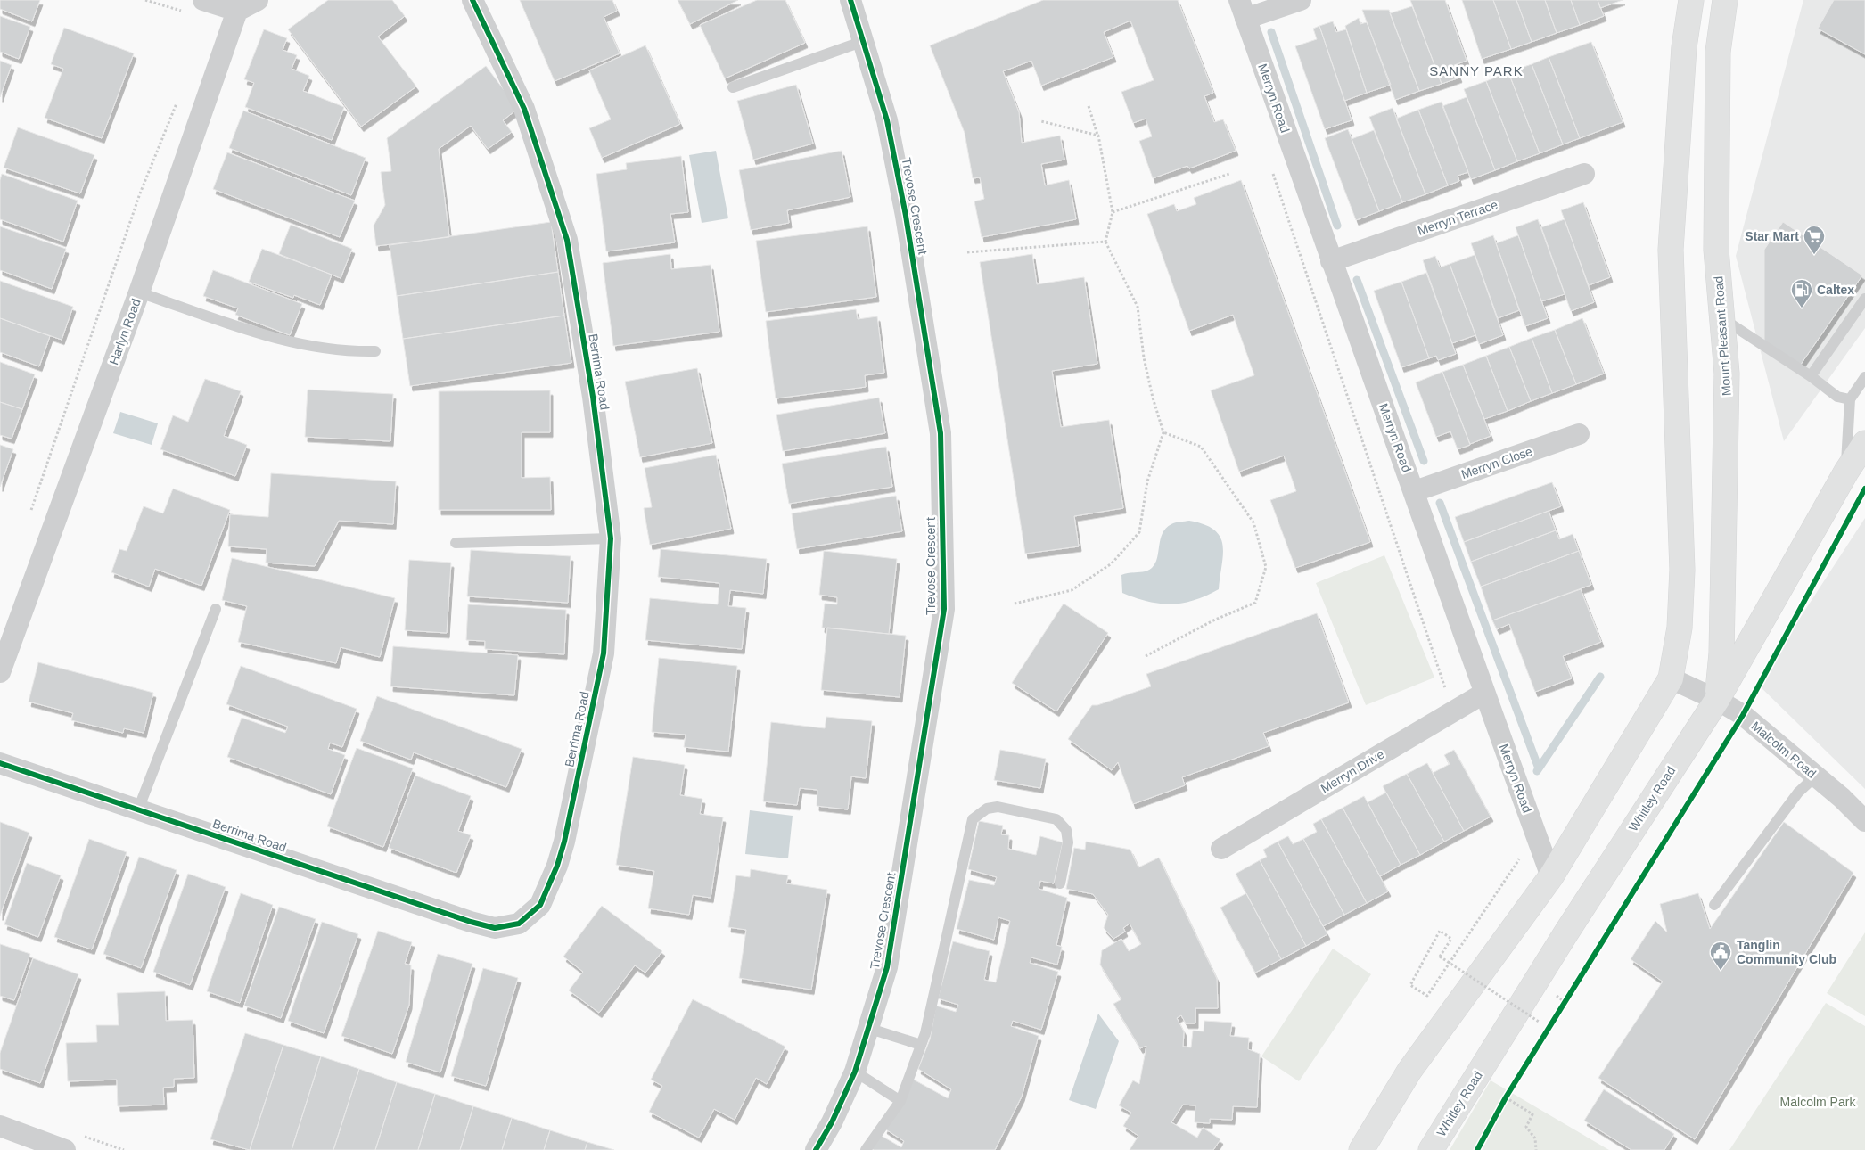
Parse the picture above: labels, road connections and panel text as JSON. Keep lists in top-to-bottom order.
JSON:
{
  "streets": {
    "main road": ["Mount Pleasant Road", "Whitley Road"],
    "street": [
      "Merryn Road",
      "Trevose Crescent",
      "Merryn Terrace",
      "Harlyn Road",
      "Berrima Road",
      "Merryn Close",
      "Malcolm Road",
      "Merryn Drive"
    ]
  },
  "crossings": [
    ["Merryn Road", "Merryn Terrace"],
    ["Merryn Road", "Merryn Close"],
    ["Merryn Road", "Merryn Drive"],
    ["Mount Pleasant Road", "Malcolm Road"],
    ["Mount Pleasant Road", "Whitley Road"],
    ["Malcolm Road", "Whitley Road"]
  ],
  "districts": ["SANNY PARK"],
  "parks": ["Malcolm Park"],
  "places": {
    "supermarket": ["Star Mart"],
    "fuel station": ["Caltex"],
    "public building": ["Tanglin Community Club"]
  }
}
